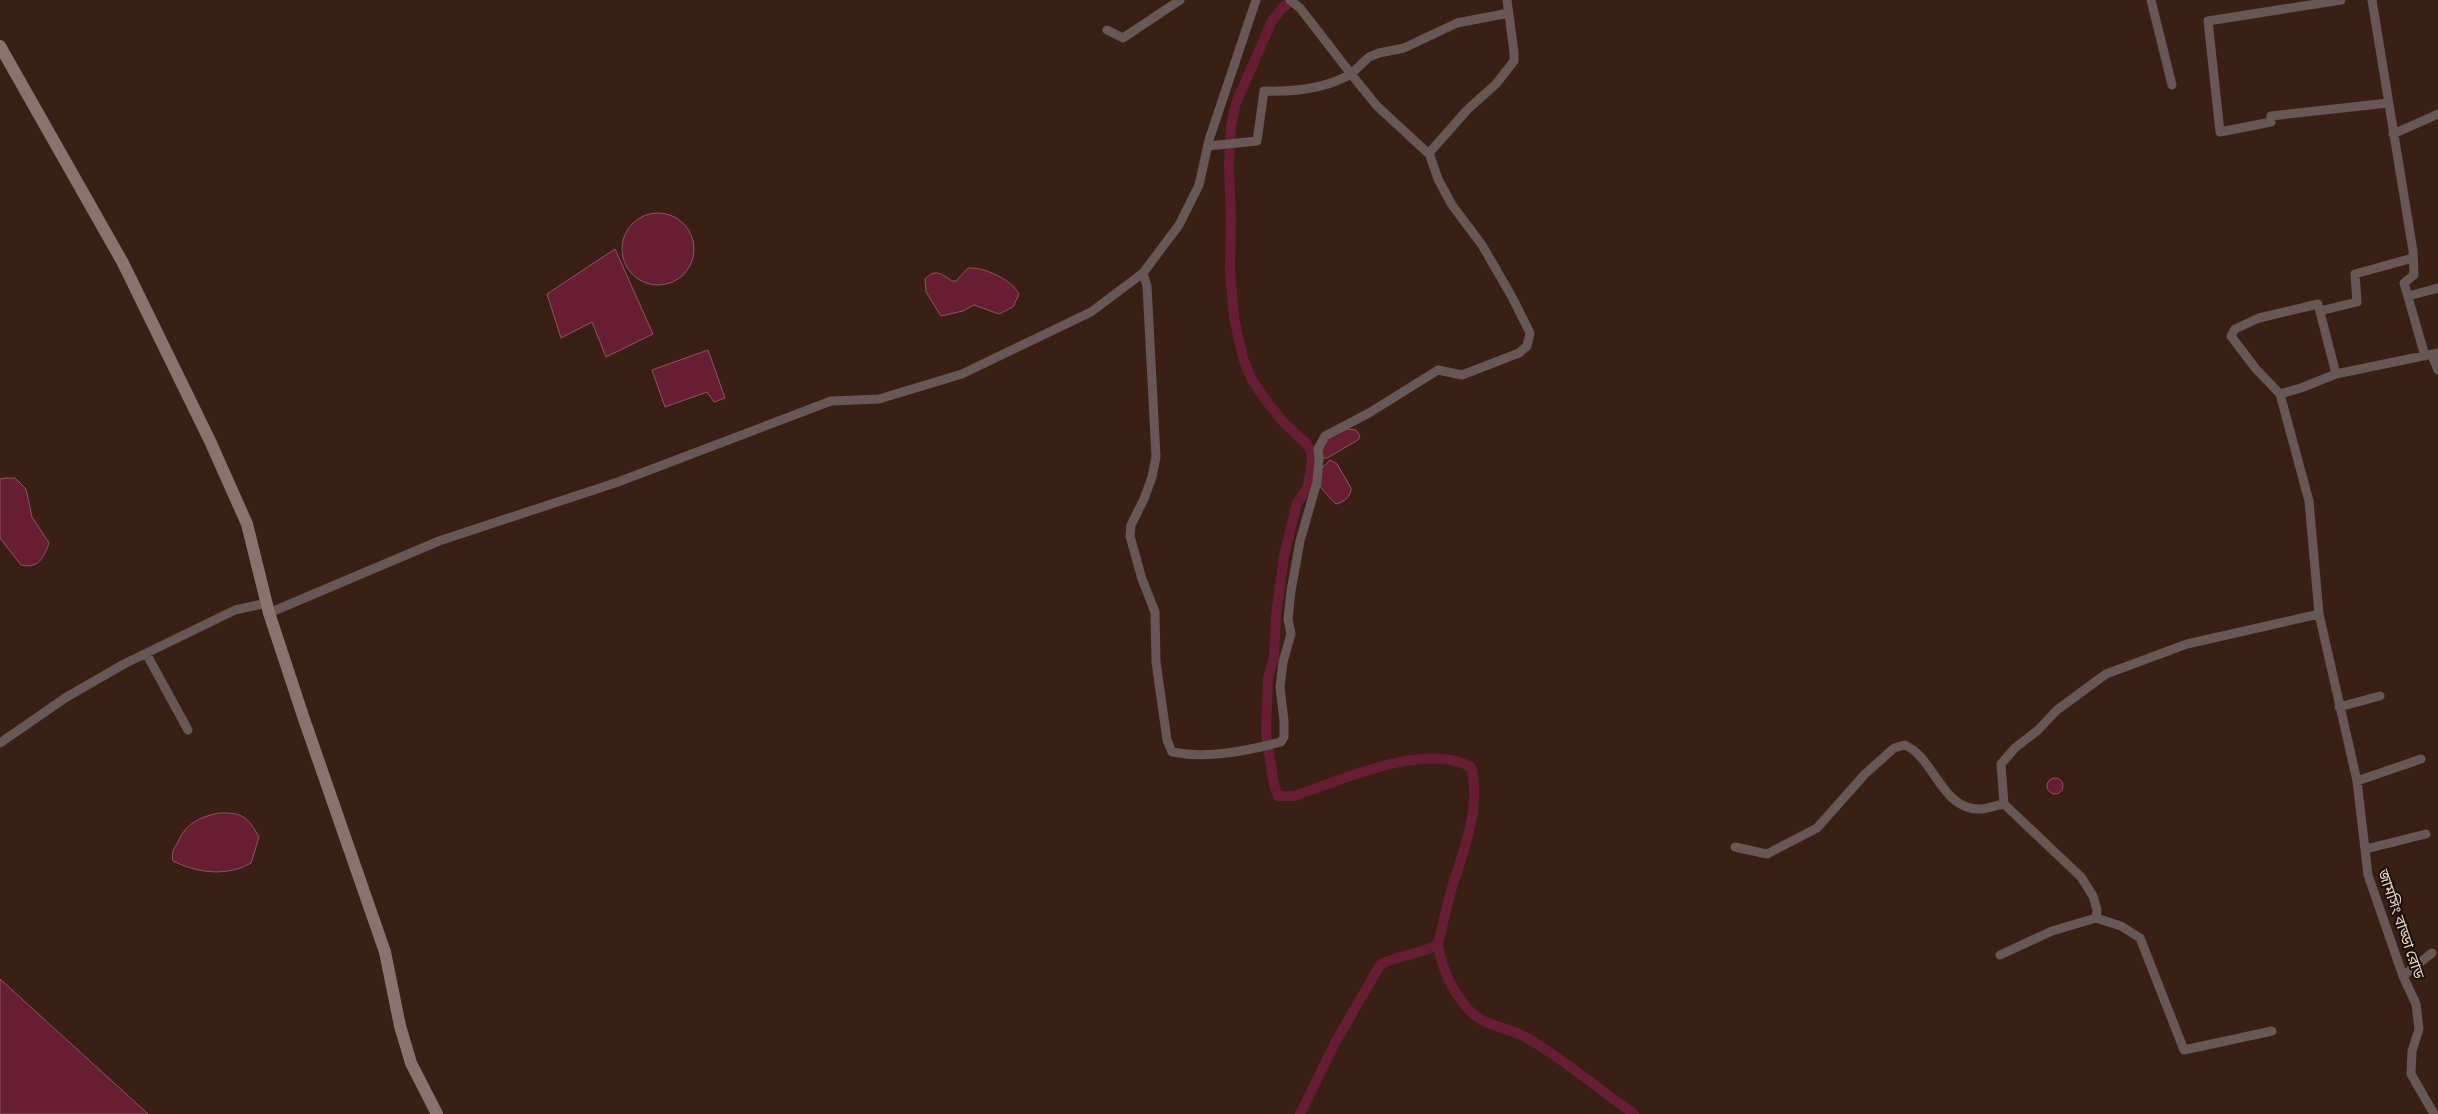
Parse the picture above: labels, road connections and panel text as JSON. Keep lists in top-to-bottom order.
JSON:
{
  "streets": {
    "street": ["জামসিং বাড্ডা রোড"]
  }
}
